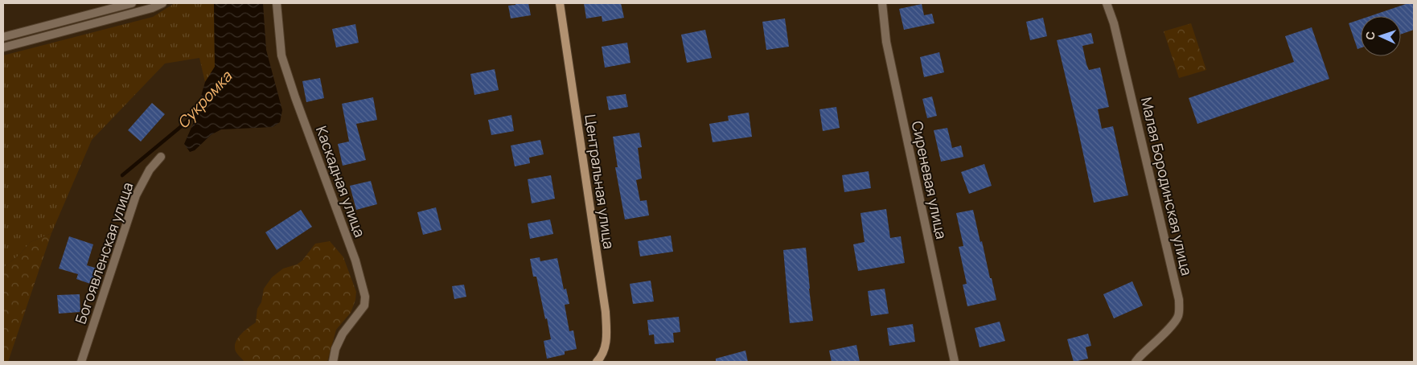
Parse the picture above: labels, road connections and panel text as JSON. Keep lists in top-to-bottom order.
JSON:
{
  "streets": {
    "street": [
      "Сиреневая улица",
      "Каскадная улица",
      "Центральная улица",
      "Малая Бородинская улица",
      "Богоявленская улица"
    ]
  },
  "water": ["Сукромка"],
  "north": "left"
}
